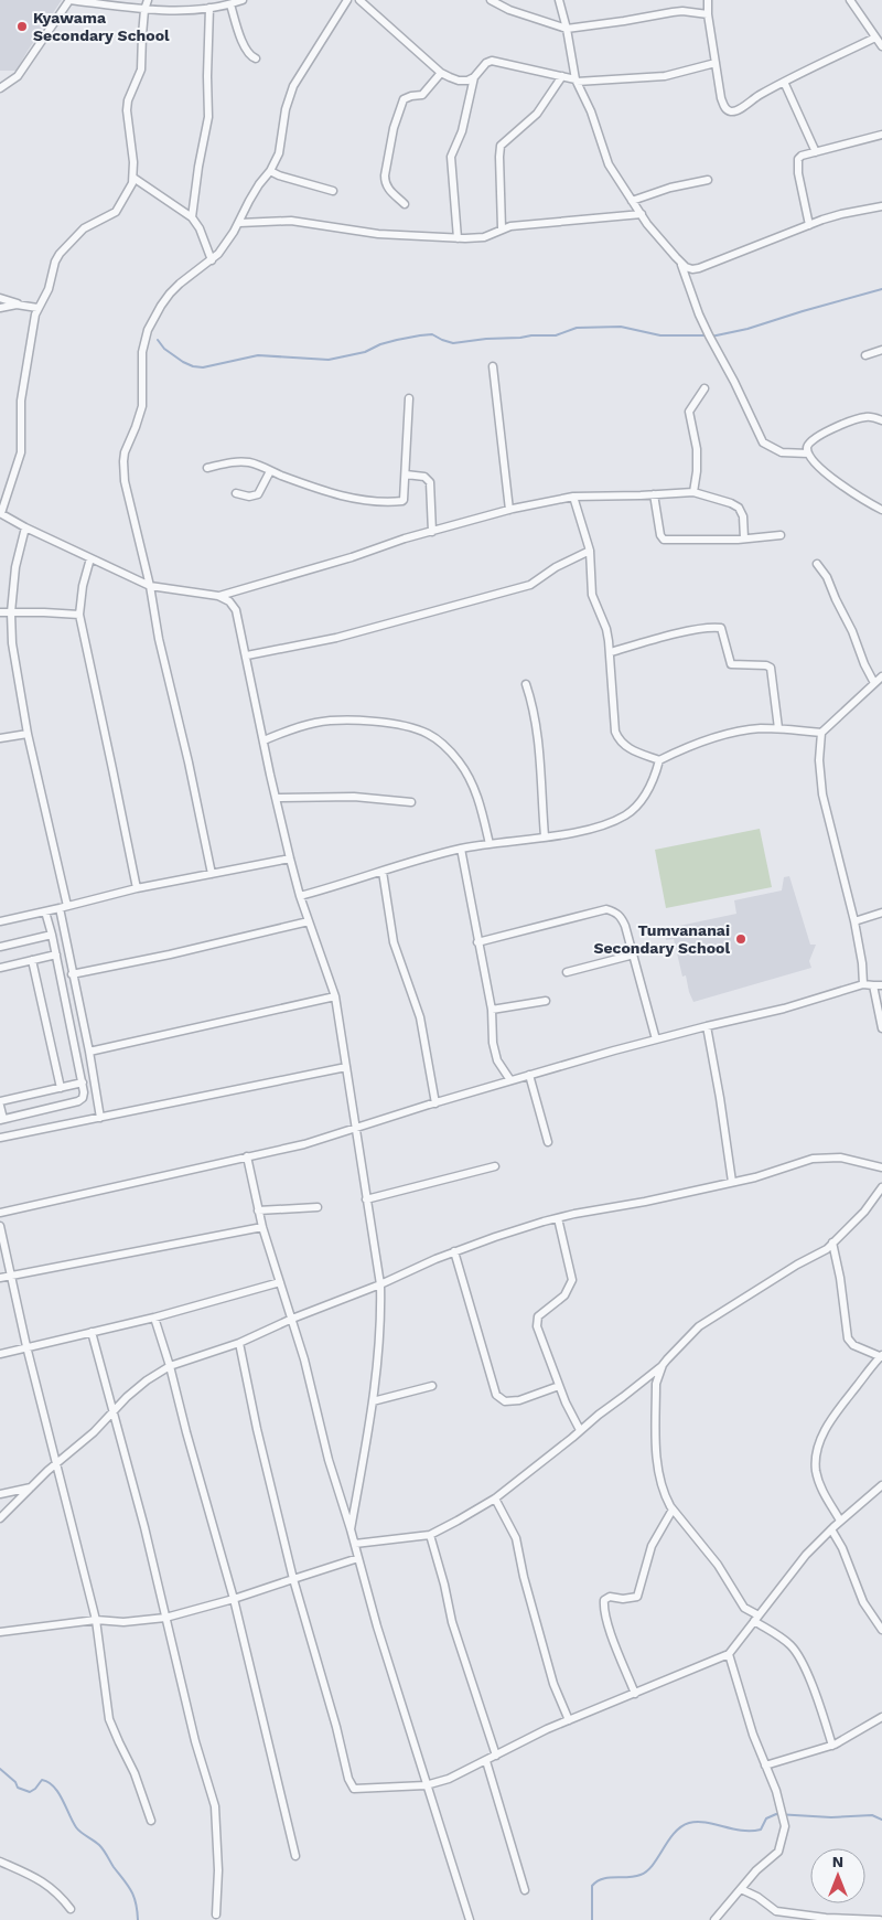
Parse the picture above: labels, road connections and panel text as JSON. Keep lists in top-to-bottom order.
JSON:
{
  "places": ["Kyawama Secondary School", "Tumvananai Secondary School"],
  "north": "top"
}
